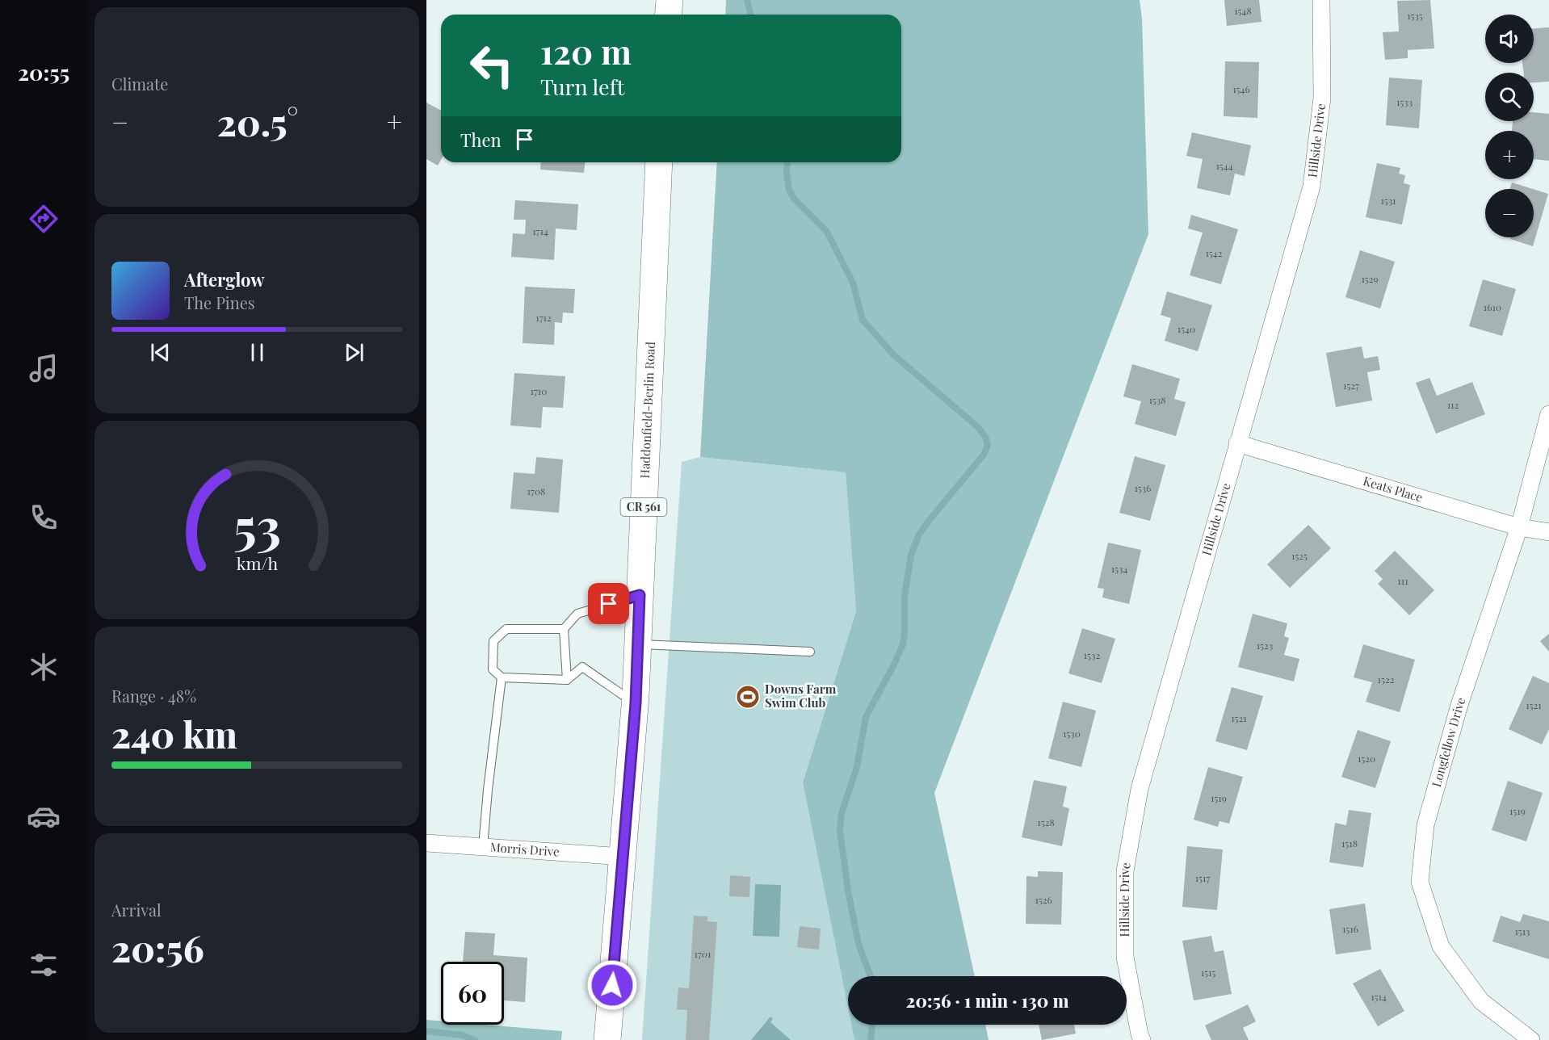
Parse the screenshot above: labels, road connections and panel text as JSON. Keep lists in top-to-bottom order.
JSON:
{
  "streets": {
    "main road": ["Haddonfield-Berlin Road", "CR 561"],
    "street": [
      "Hillside Drive",
      "Keats Place",
      "Longfellow Drive",
      "Morris Drive"
    ]
  },
  "crossings": [
    ["Hillside Drive", "Keats Place"],
    ["Haddonfield-Berlin Road", "Morris Drive"],
    ["Keats Place", "Longfellow Drive"]
  ],
  "places": {
    "sports": ["Downs Farm Swim Club"]
  },
  "house_numbers": [
    "1548",
    "1535",
    "1546",
    "1533",
    "1544",
    "1531",
    "1714",
    "1542",
    "1529",
    "1610",
    "1712",
    "1540",
    "1527",
    "1710",
    "1538",
    "112",
    "1536",
    "1708",
    "1525",
    "1534",
    "111",
    "1523",
    "1532",
    "1522",
    "1521",
    "1521",
    "1530",
    "1520",
    "1519",
    "1519",
    "1528",
    "1518",
    "1517",
    "1526",
    "1516",
    "1513",
    "1701",
    "1515",
    "1514"
  ],
  "page": {
    "tabs": "20:55",
    "tile": [
      "Climate",
      ["Range · 48%", "240 km"],
      ["Arrival", "20:56"]
    ],
    "map_buttons": ["+", "−"],
    "turn": ["120 m", "Turn left"],
    "heat": ["−", "20.5°", "+"],
    "then": "Then",
    "song": ["Afterglow", "The Pines"],
    "limit": "60",
    "trip": "20:56 · 1 min · 130 m",
    "gauge": ["53", "km/h"]
  }
}
